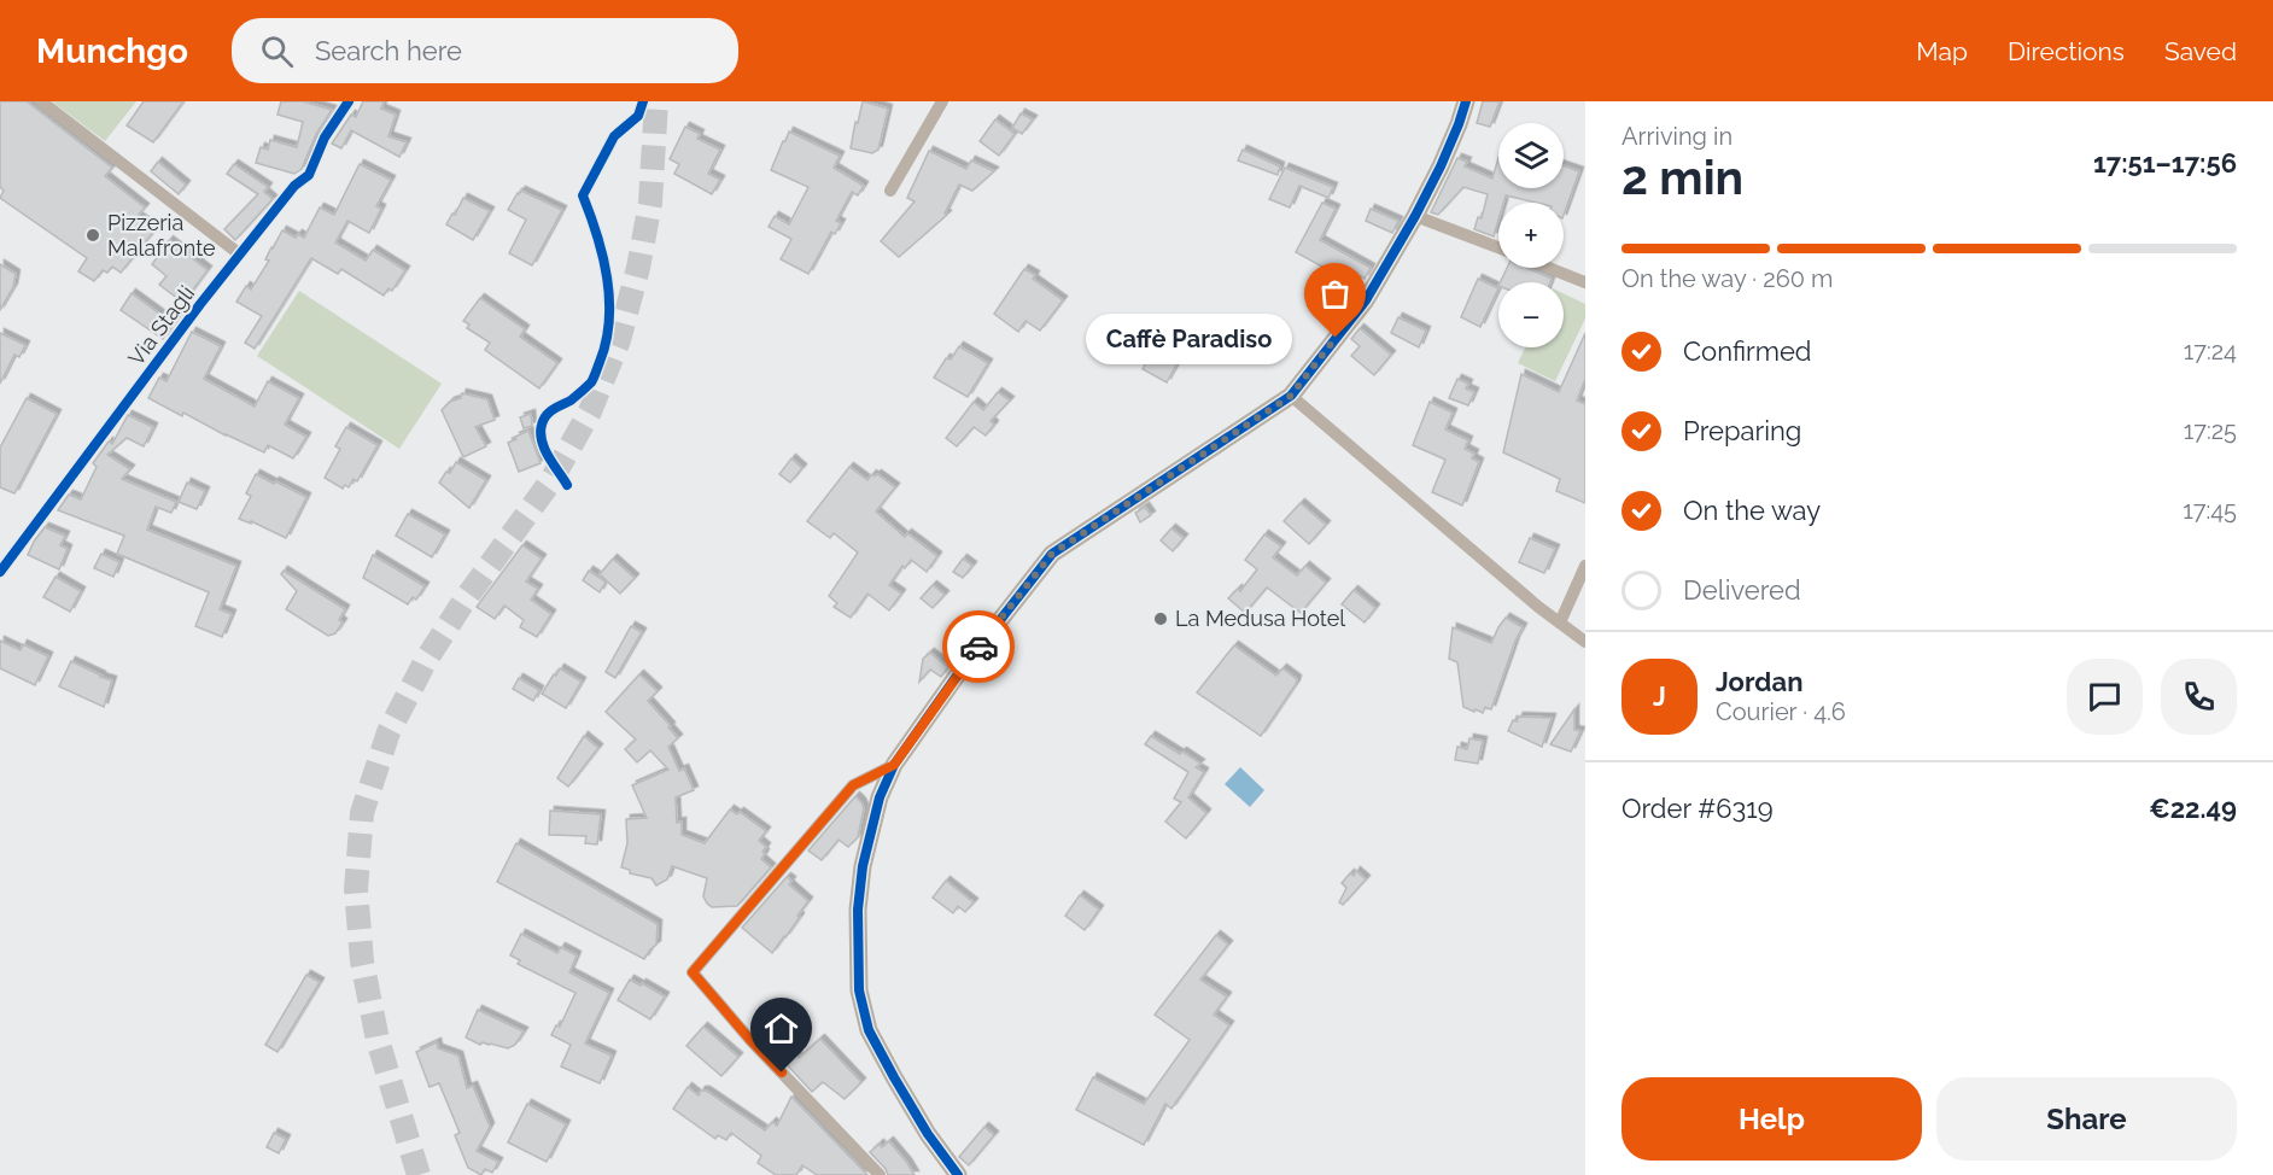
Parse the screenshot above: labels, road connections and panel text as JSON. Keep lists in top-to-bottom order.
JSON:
{
  "streets": {
    "street": ["Via Stagli"]
  },
  "places": ["Pizzeria Malafronte", "Caffè Paradiso", "La Medusa Hotel"],
  "page": {
    "header": "Munchgo",
    "search": "Search here",
    "nav": ["Map", "Directions", "Saved"],
    "heading": ["2 min", "Arriving in", "17:51–17:56"],
    "panel": [
      "Jordan",
      "Courier · 4.6",
      "Order #6319",
      "€22.49"
    ],
    "map_buttons": ["+", "−"],
    "bar": "On the way · 260 m",
    "list": [
      ["Confirmed", "17:24"],
      ["Preparing", "17:25"],
      ["On the way", "17:45"],
      "Delivered"
    ],
    "bubble": "Caffè Paradiso",
    "round": "J",
    "buttons": ["Help", "Share"]
  }
}
